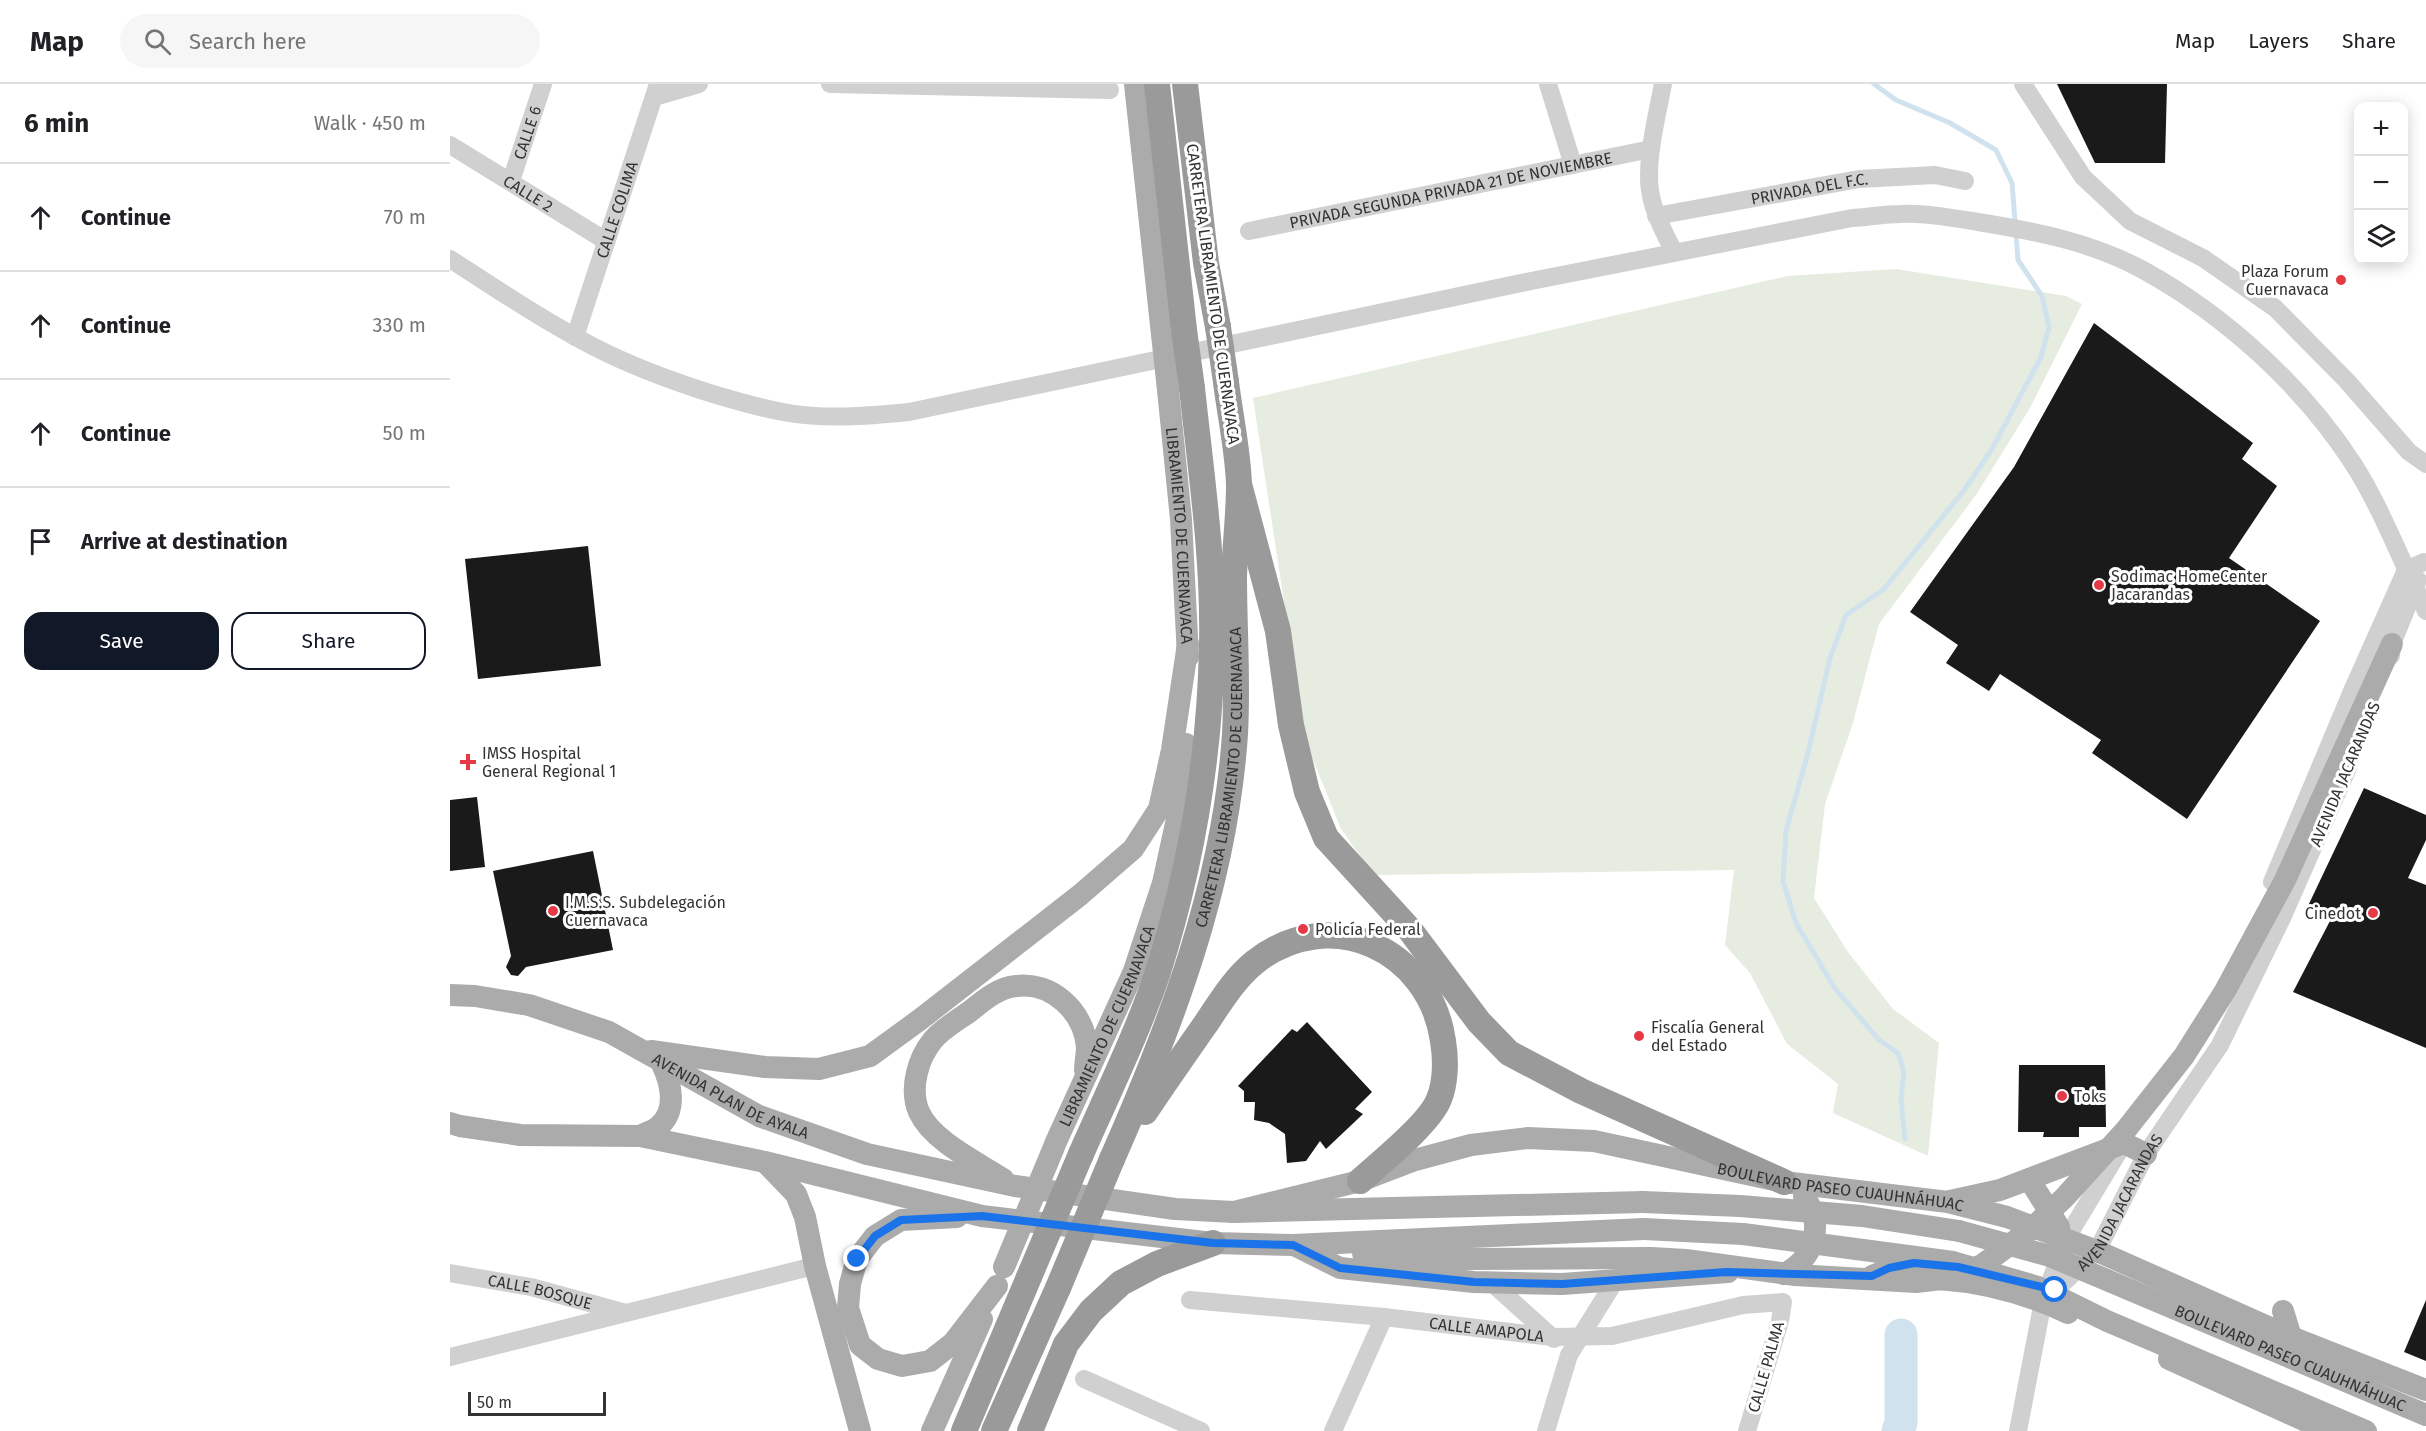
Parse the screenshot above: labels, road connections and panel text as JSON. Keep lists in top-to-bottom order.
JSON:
{
  "streets": {
    "highway": ["CARRETERA LIBRAMIENTO DE CUERNAVACA"],
    "main road": ["LIBRAMIENTO DE CUERNAVACA", "AVENIDA PLAN DE AYALA", "BOULEVARD PASEO CUAUHNÁHUAC"],
    "street": [
      "CALLE 6",
      "PRIVADA DEL F.C.",
      "PRIVADA SEGUNDA PRIVADA 21 DE NOVIEMBRE",
      "CALLE 2",
      "CALLE COLIMA",
      "AVENIDA JACARANDAS",
      "CALLE BOSQUE",
      "CALLE AMAPOLA",
      "CALLE PALMA"
    ]
  },
  "crossings": [
    ["CALLE 6", "CALLE 2"],
    ["CALLE 2", "CALLE COLIMA"],
    ["CARRETERA LIBRAMIENTO DE CUERNAVACA", "LIBRAMIENTO DE CUERNAVACA"],
    ["AVENIDA JACARANDAS", "BOULEVARD PASEO CUAUHNÁHUAC"],
    ["AVENIDA PLAN DE AYALA", "BOULEVARD PASEO CUAUHNÁHUAC"],
    ["CALLE AMAPOLA", "CALLE PALMA"]
  ],
  "places": {
    "other": [
      "Plaza Forum Cuernavaca",
      "Sodimac HomeCenter Jacarandas",
      "I.M.S.S. Subdelegación Cuernavaca",
      "Cinedot",
      "Policía Federal",
      "Fiscalía General del Estado",
      "Toks"
    ],
    "health": ["IMSS Hospital General Regional 1"]
  },
  "scale_bar": "50 m",
  "page": {
    "header": "Map",
    "search": "Search here",
    "nav": ["Map", "Layers", "Share"],
    "heading": ["6 min", "Walk · 450 m"],
    "map_buttons": ["+", "−"],
    "list": [
      ["Continue", "70 m"],
      ["Continue", "330 m"],
      ["Continue", "50 m"],
      "Arrive at destination"
    ],
    "buttons": ["Save", "Share"],
    "scale": "50 m"
  }
}
